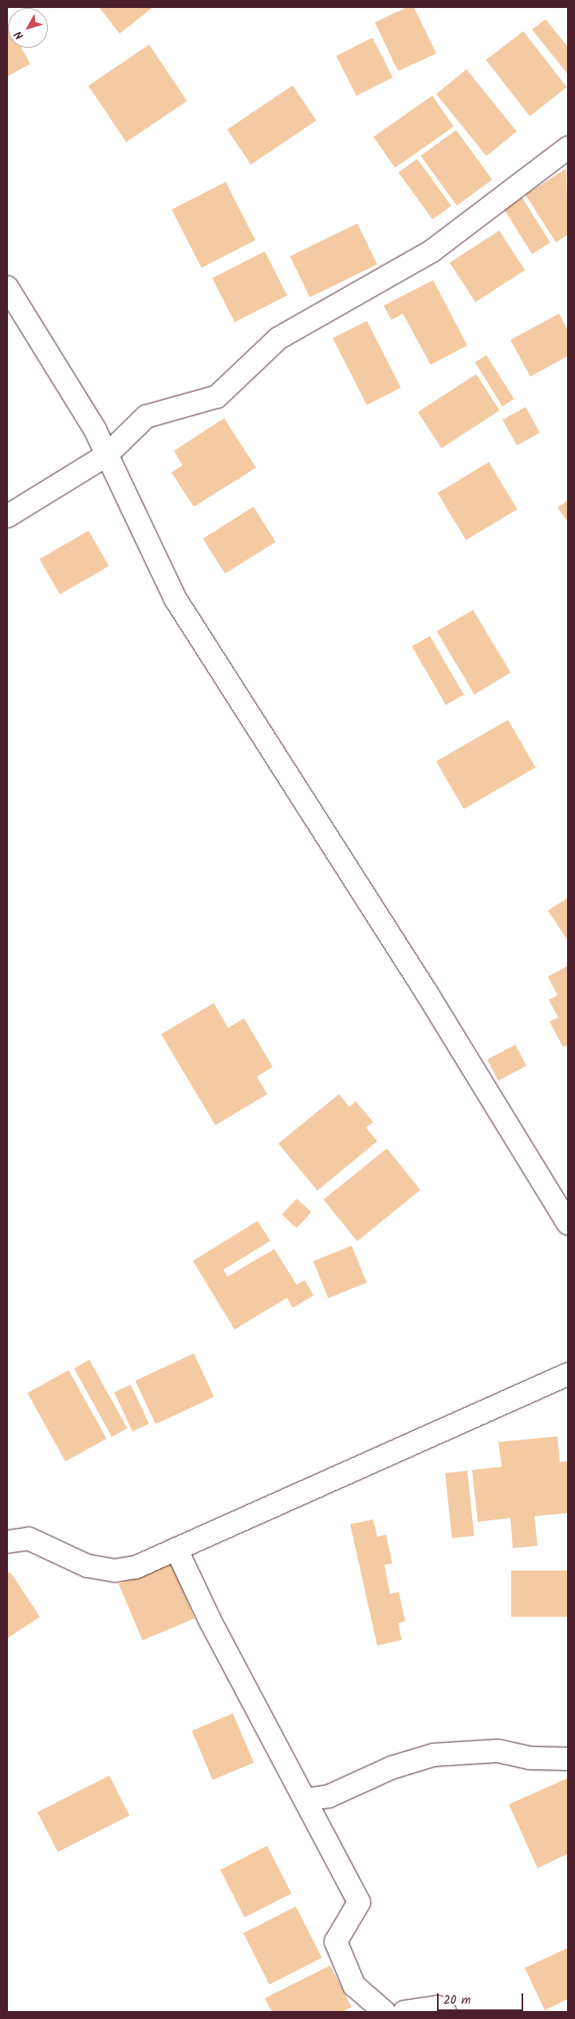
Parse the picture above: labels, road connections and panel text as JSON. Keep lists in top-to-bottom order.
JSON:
{
  "scale_bar": "20 m",
  "north": "bottom left"
}
